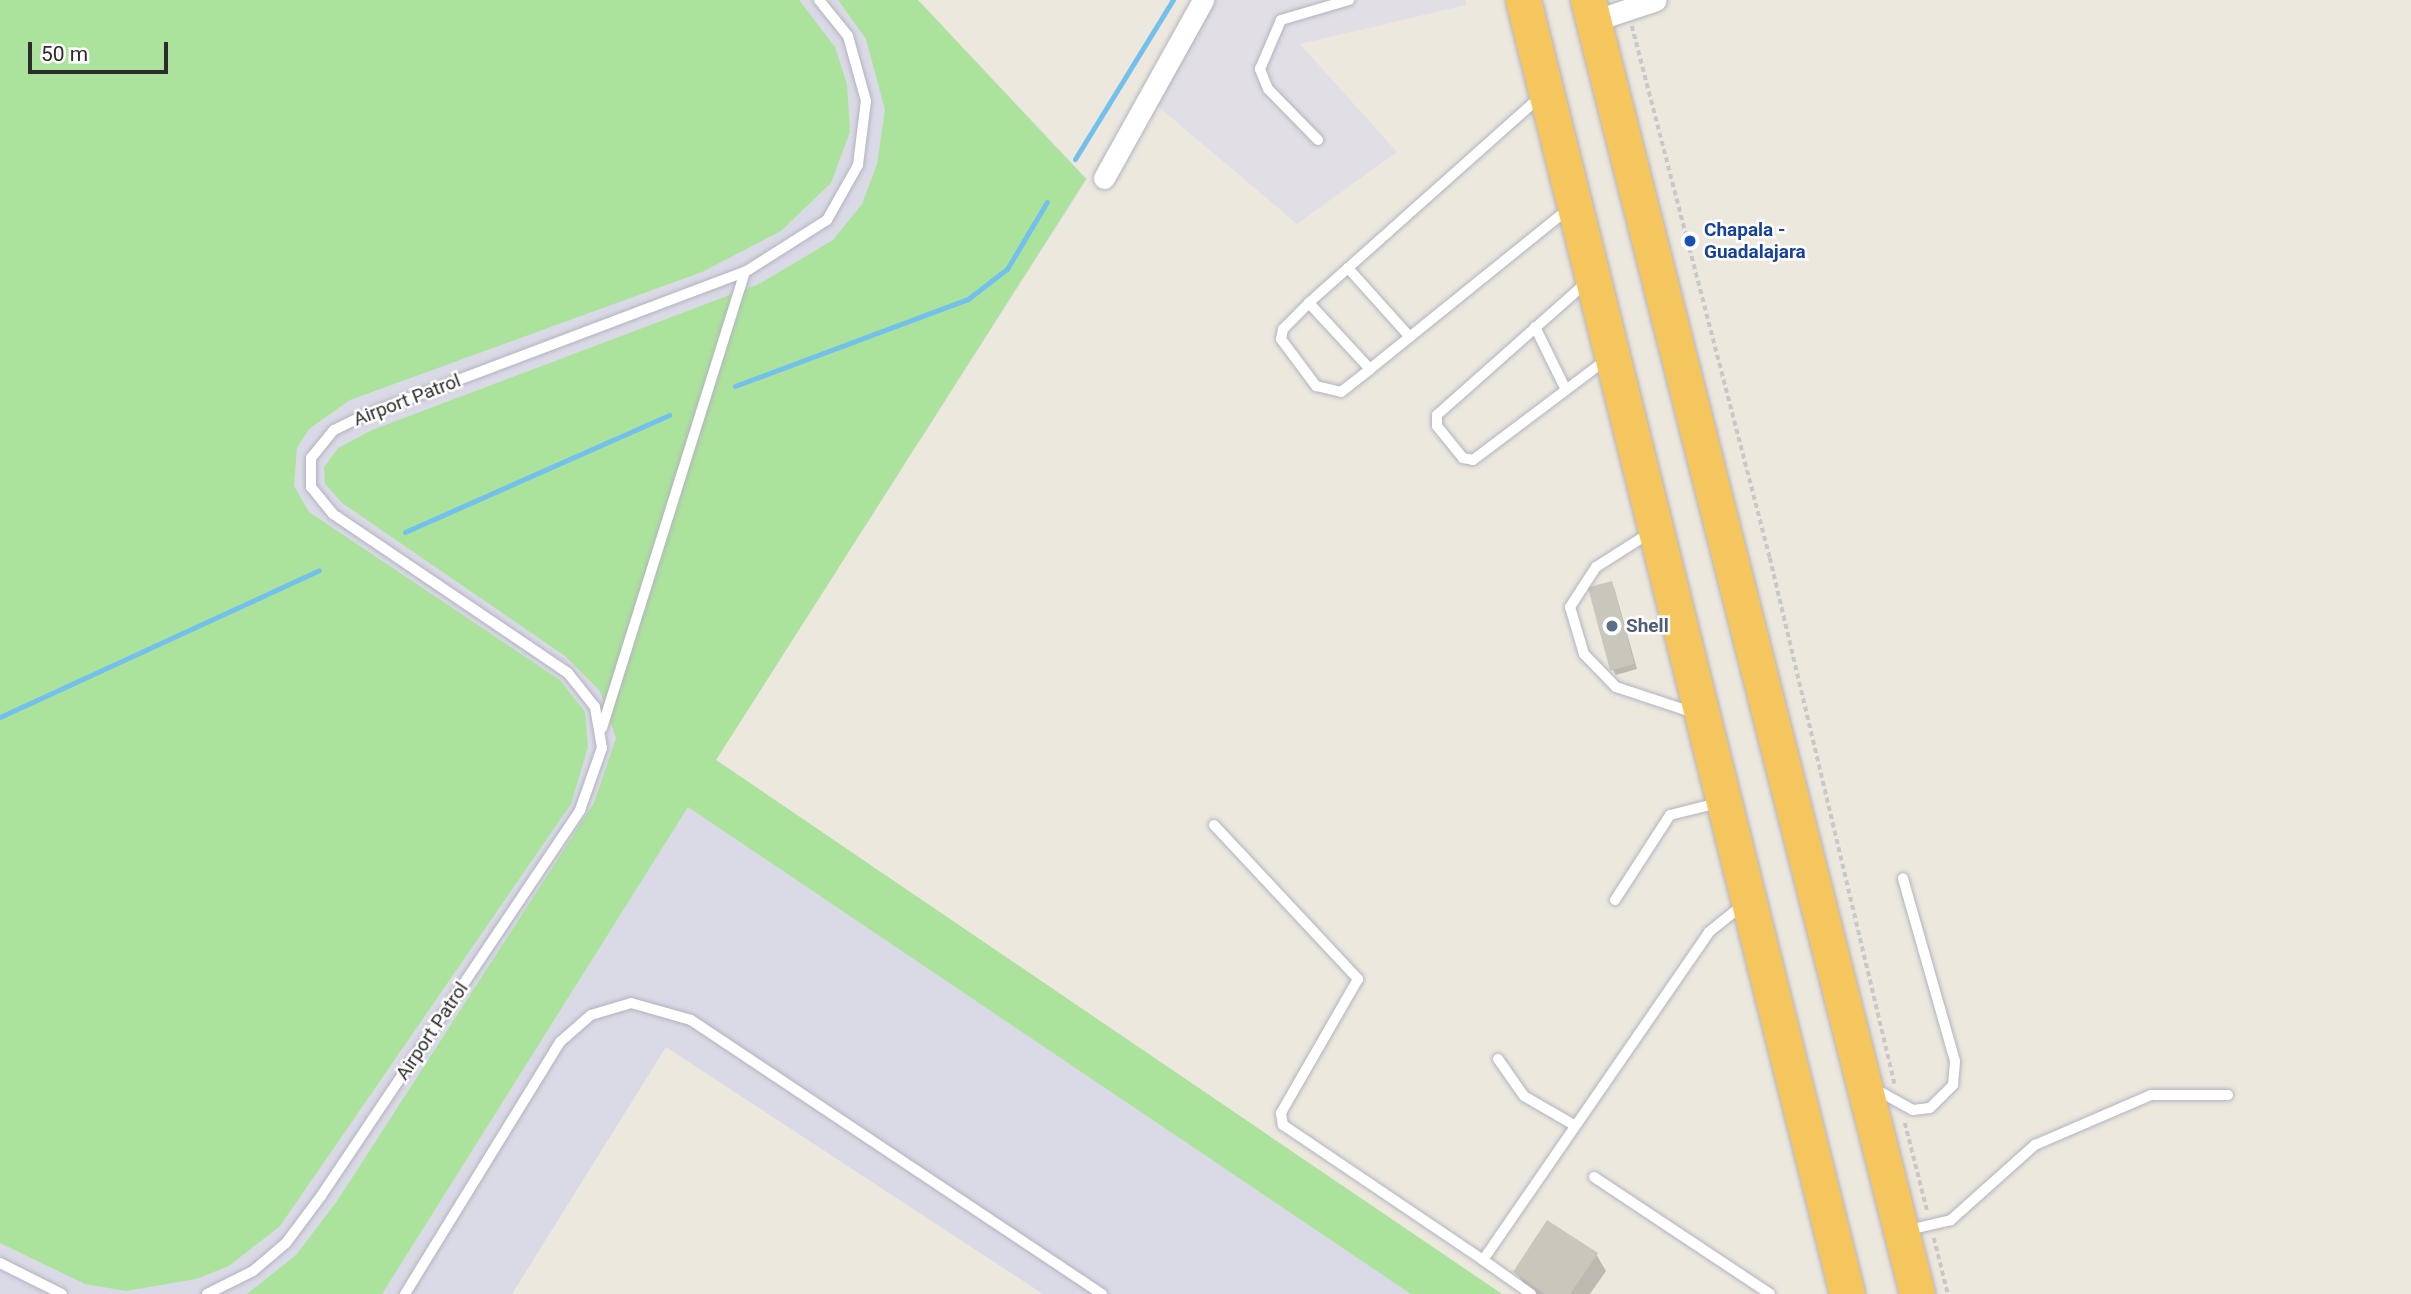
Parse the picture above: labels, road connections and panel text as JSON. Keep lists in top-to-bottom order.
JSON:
{
  "streets": {
    "lane": ["Airport Patrol"]
  },
  "places": ["Chapala - Guadalajara", "Shell"],
  "scale_bar": "50 m"
}
